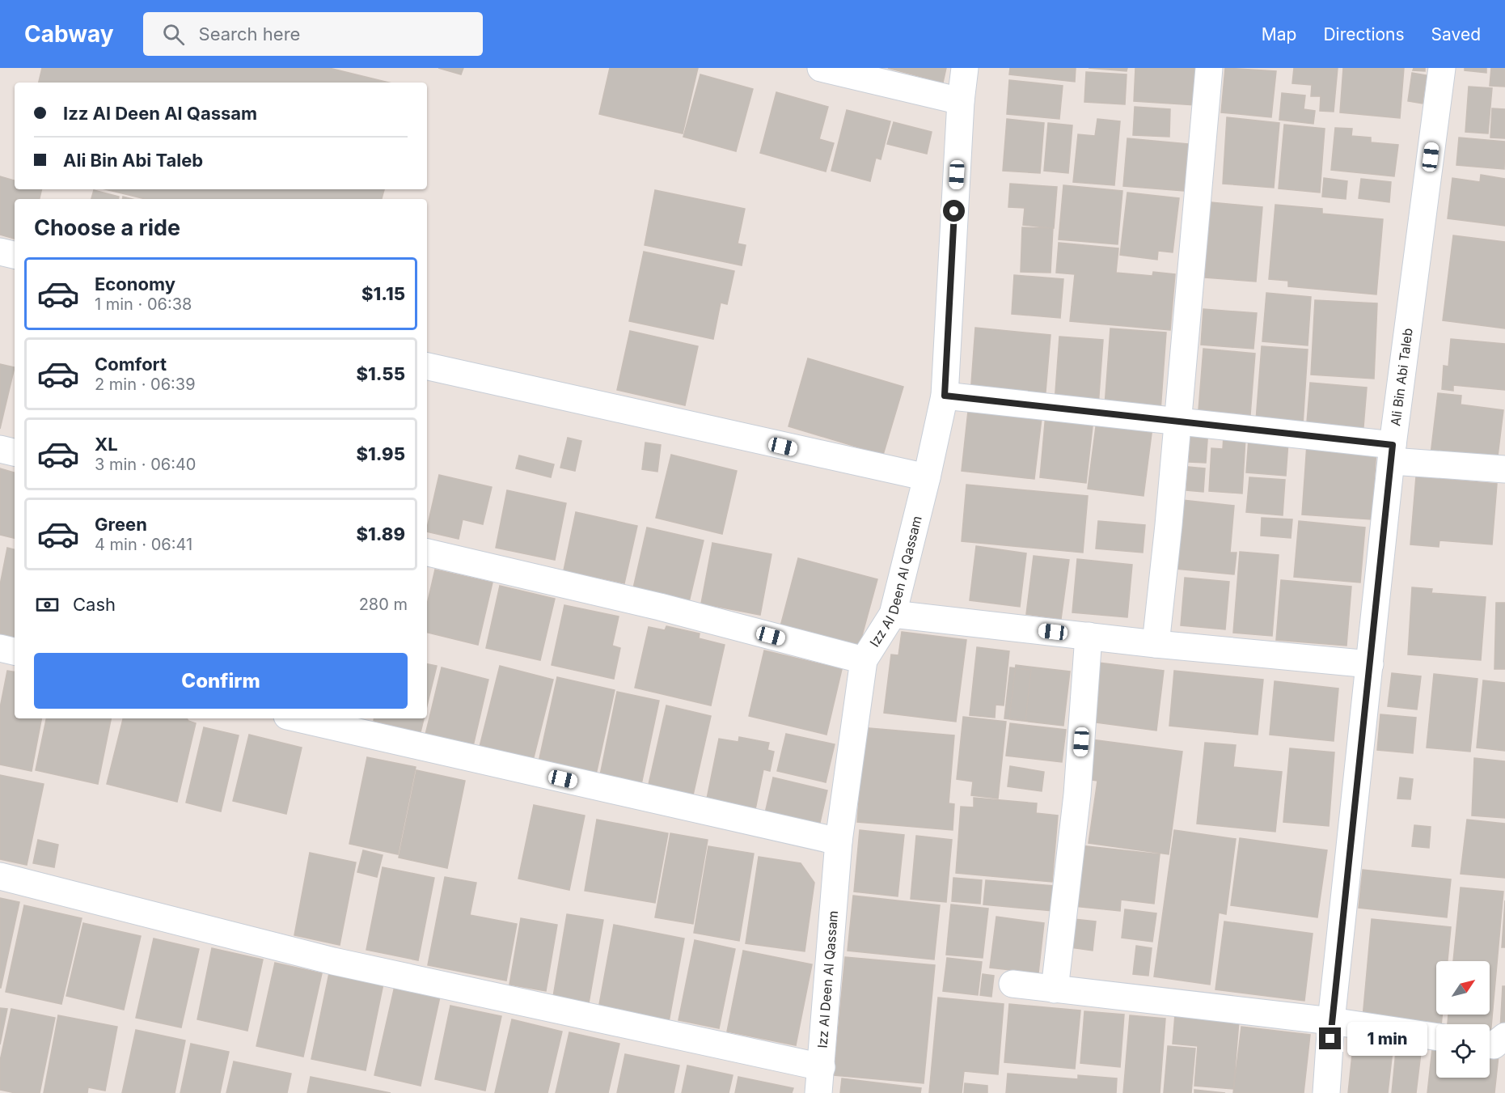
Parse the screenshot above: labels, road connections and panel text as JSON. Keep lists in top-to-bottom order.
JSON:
{
  "streets": {
    "street": ["Ali Bin Abi Taleb", "Izz Al Deen Al Qassam"]
  },
  "north": "top right",
  "page": {
    "header": "Cabway",
    "search": "Search here",
    "nav": ["Map", "Directions", "Saved"],
    "banner": ["Izz Al Deen Al Qassam", "Ali Bin Abi Taleb"],
    "heading": "Choose a ride",
    "list": [
      {
        "name": "Economy",
        "note": "1 min · 06:38",
        "value": "$1.15"
      },
      {
        "name": "Comfort",
        "note": "2 min · 06:39",
        "value": "$1.55"
      },
      {
        "name": "XL",
        "note": "3 min · 06:40",
        "value": "$1.95"
      },
      {
        "name": "Green",
        "note": "4 min · 06:41",
        "value": "$1.89"
      }
    ],
    "pay": ["Cash", "280 m"],
    "buttons": "Confirm",
    "bubble": "1 min"
  }
}
